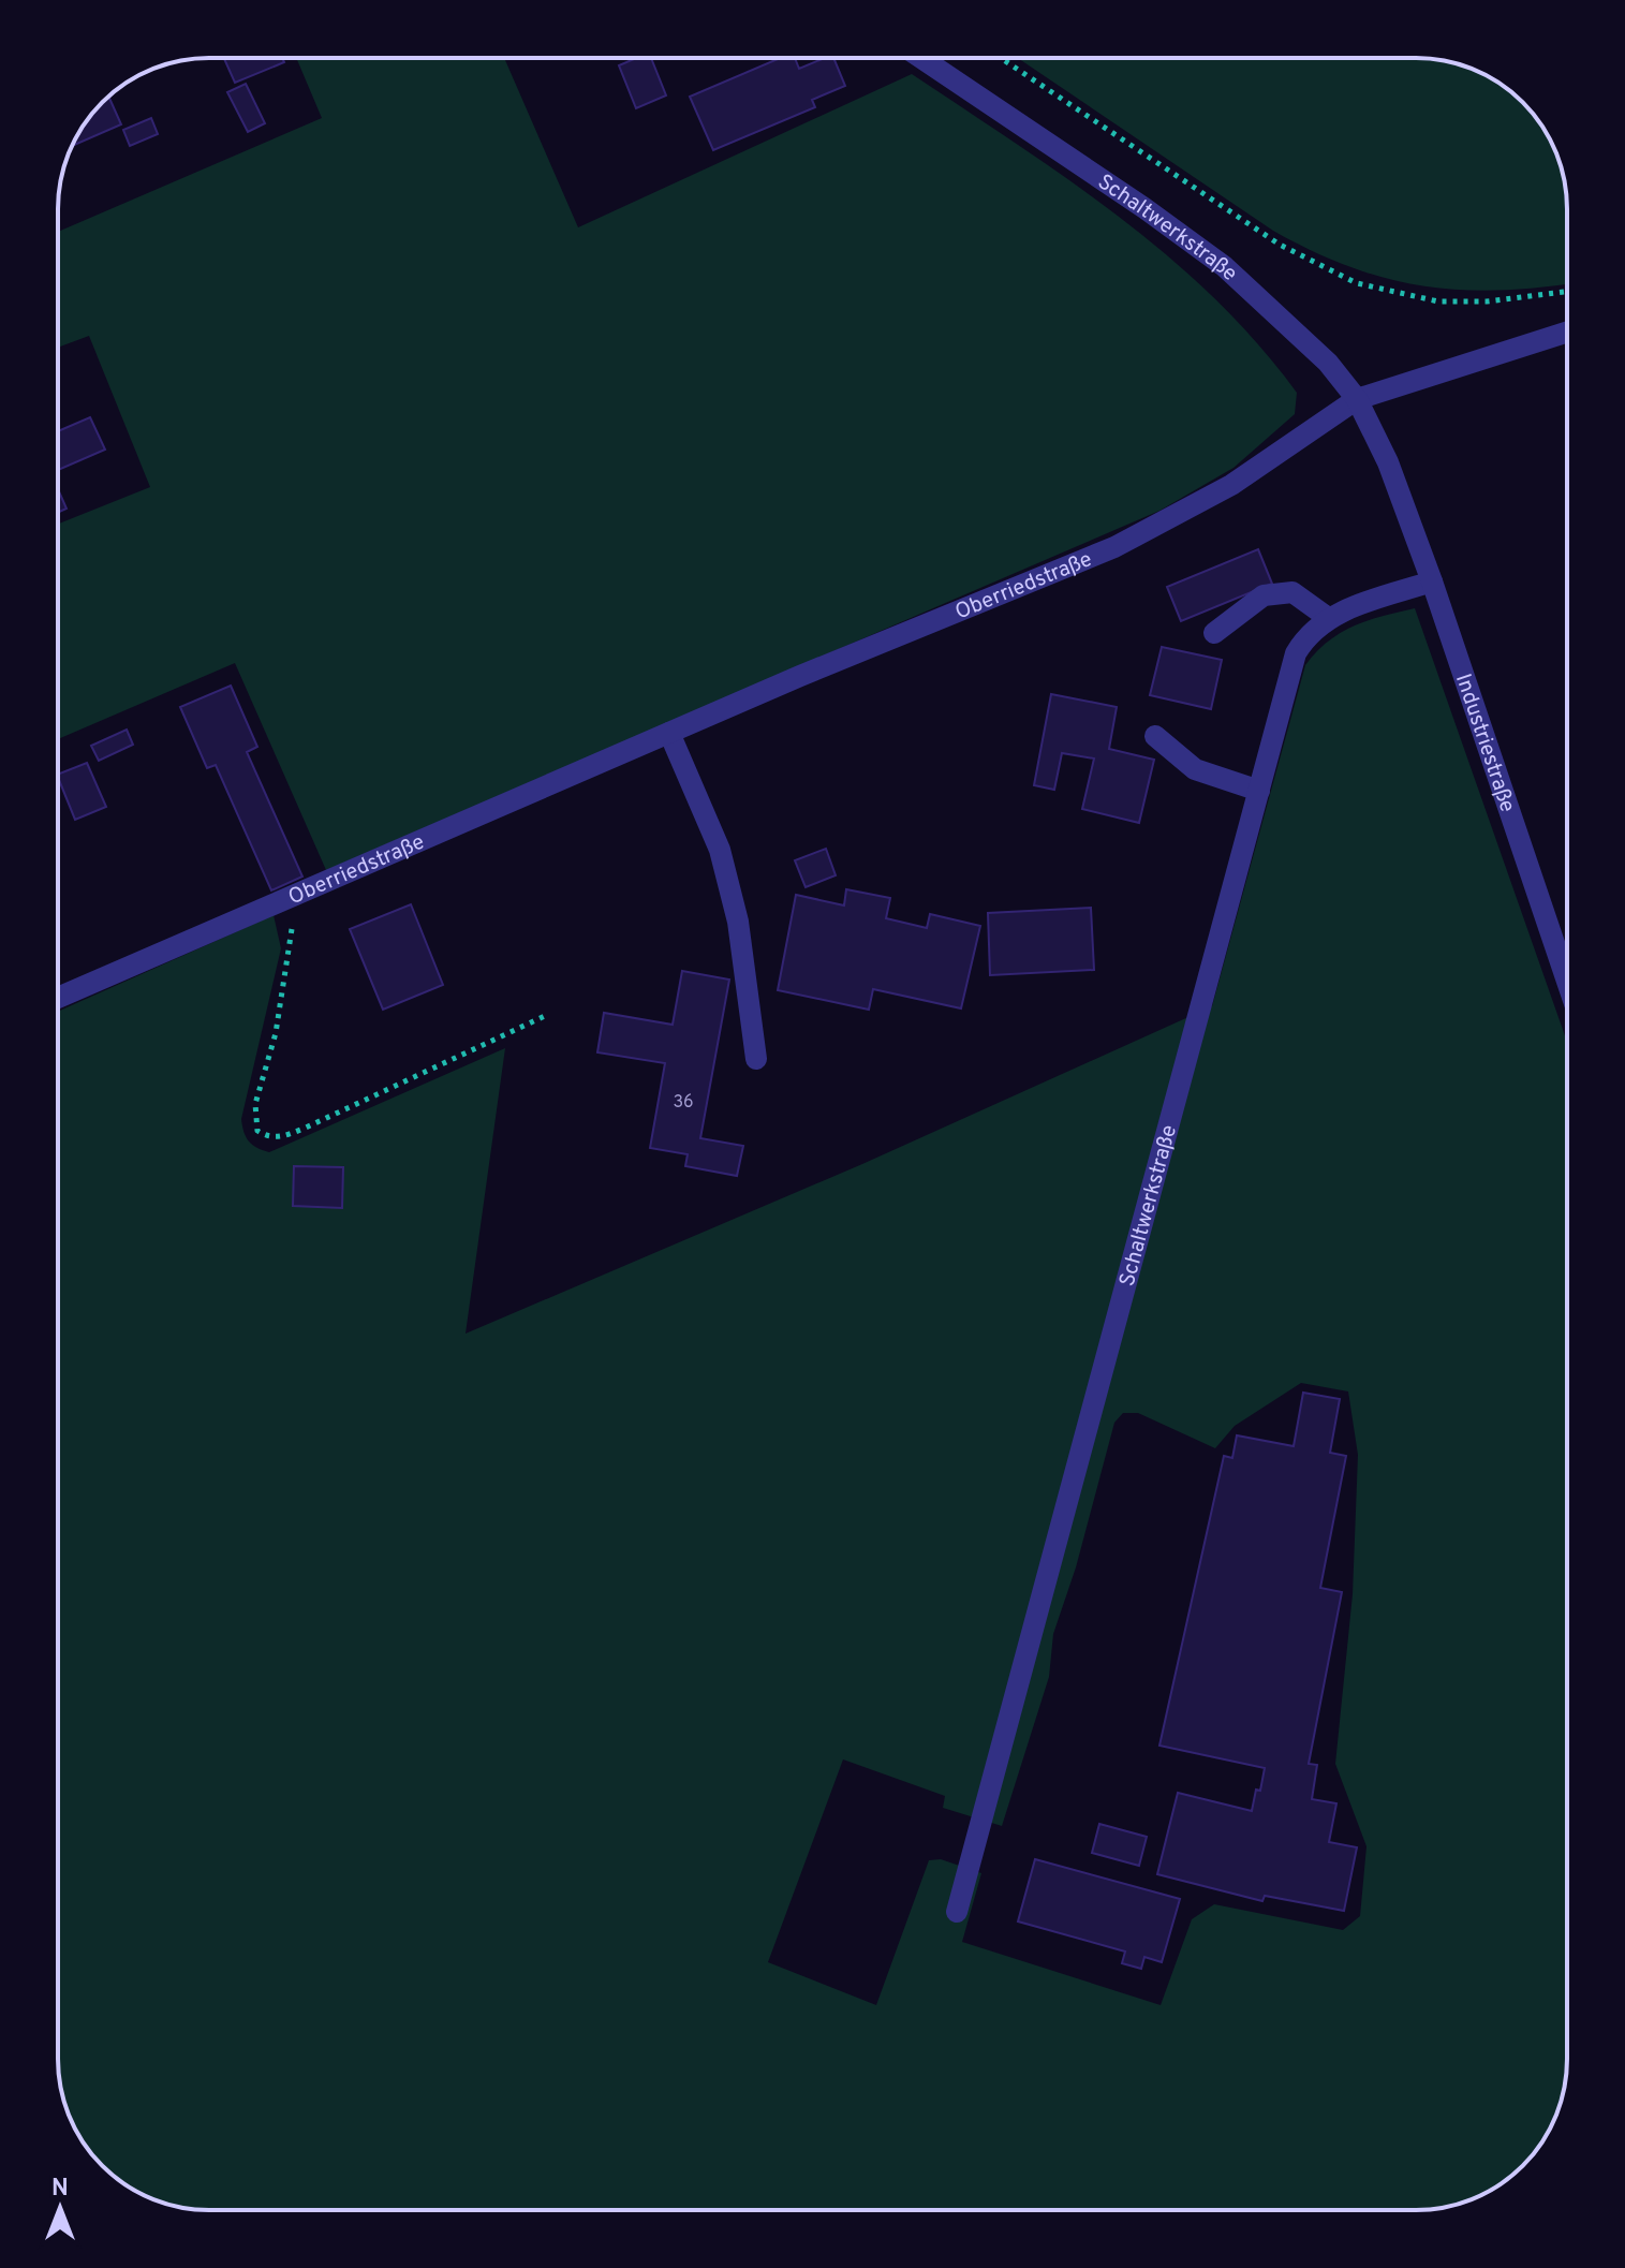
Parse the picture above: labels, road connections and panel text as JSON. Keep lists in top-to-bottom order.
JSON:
{
  "streets": {
    "street": ["Schaltwerkstraße", "Oberriedstraße", "Industriestraße"]
  },
  "crossings": [
    ["Schaltwerkstraße", "Oberriedstraße"],
    ["Schaltwerkstraße", "Industriestraße"]
  ],
  "house_numbers": ["36"],
  "north": "top"
}
